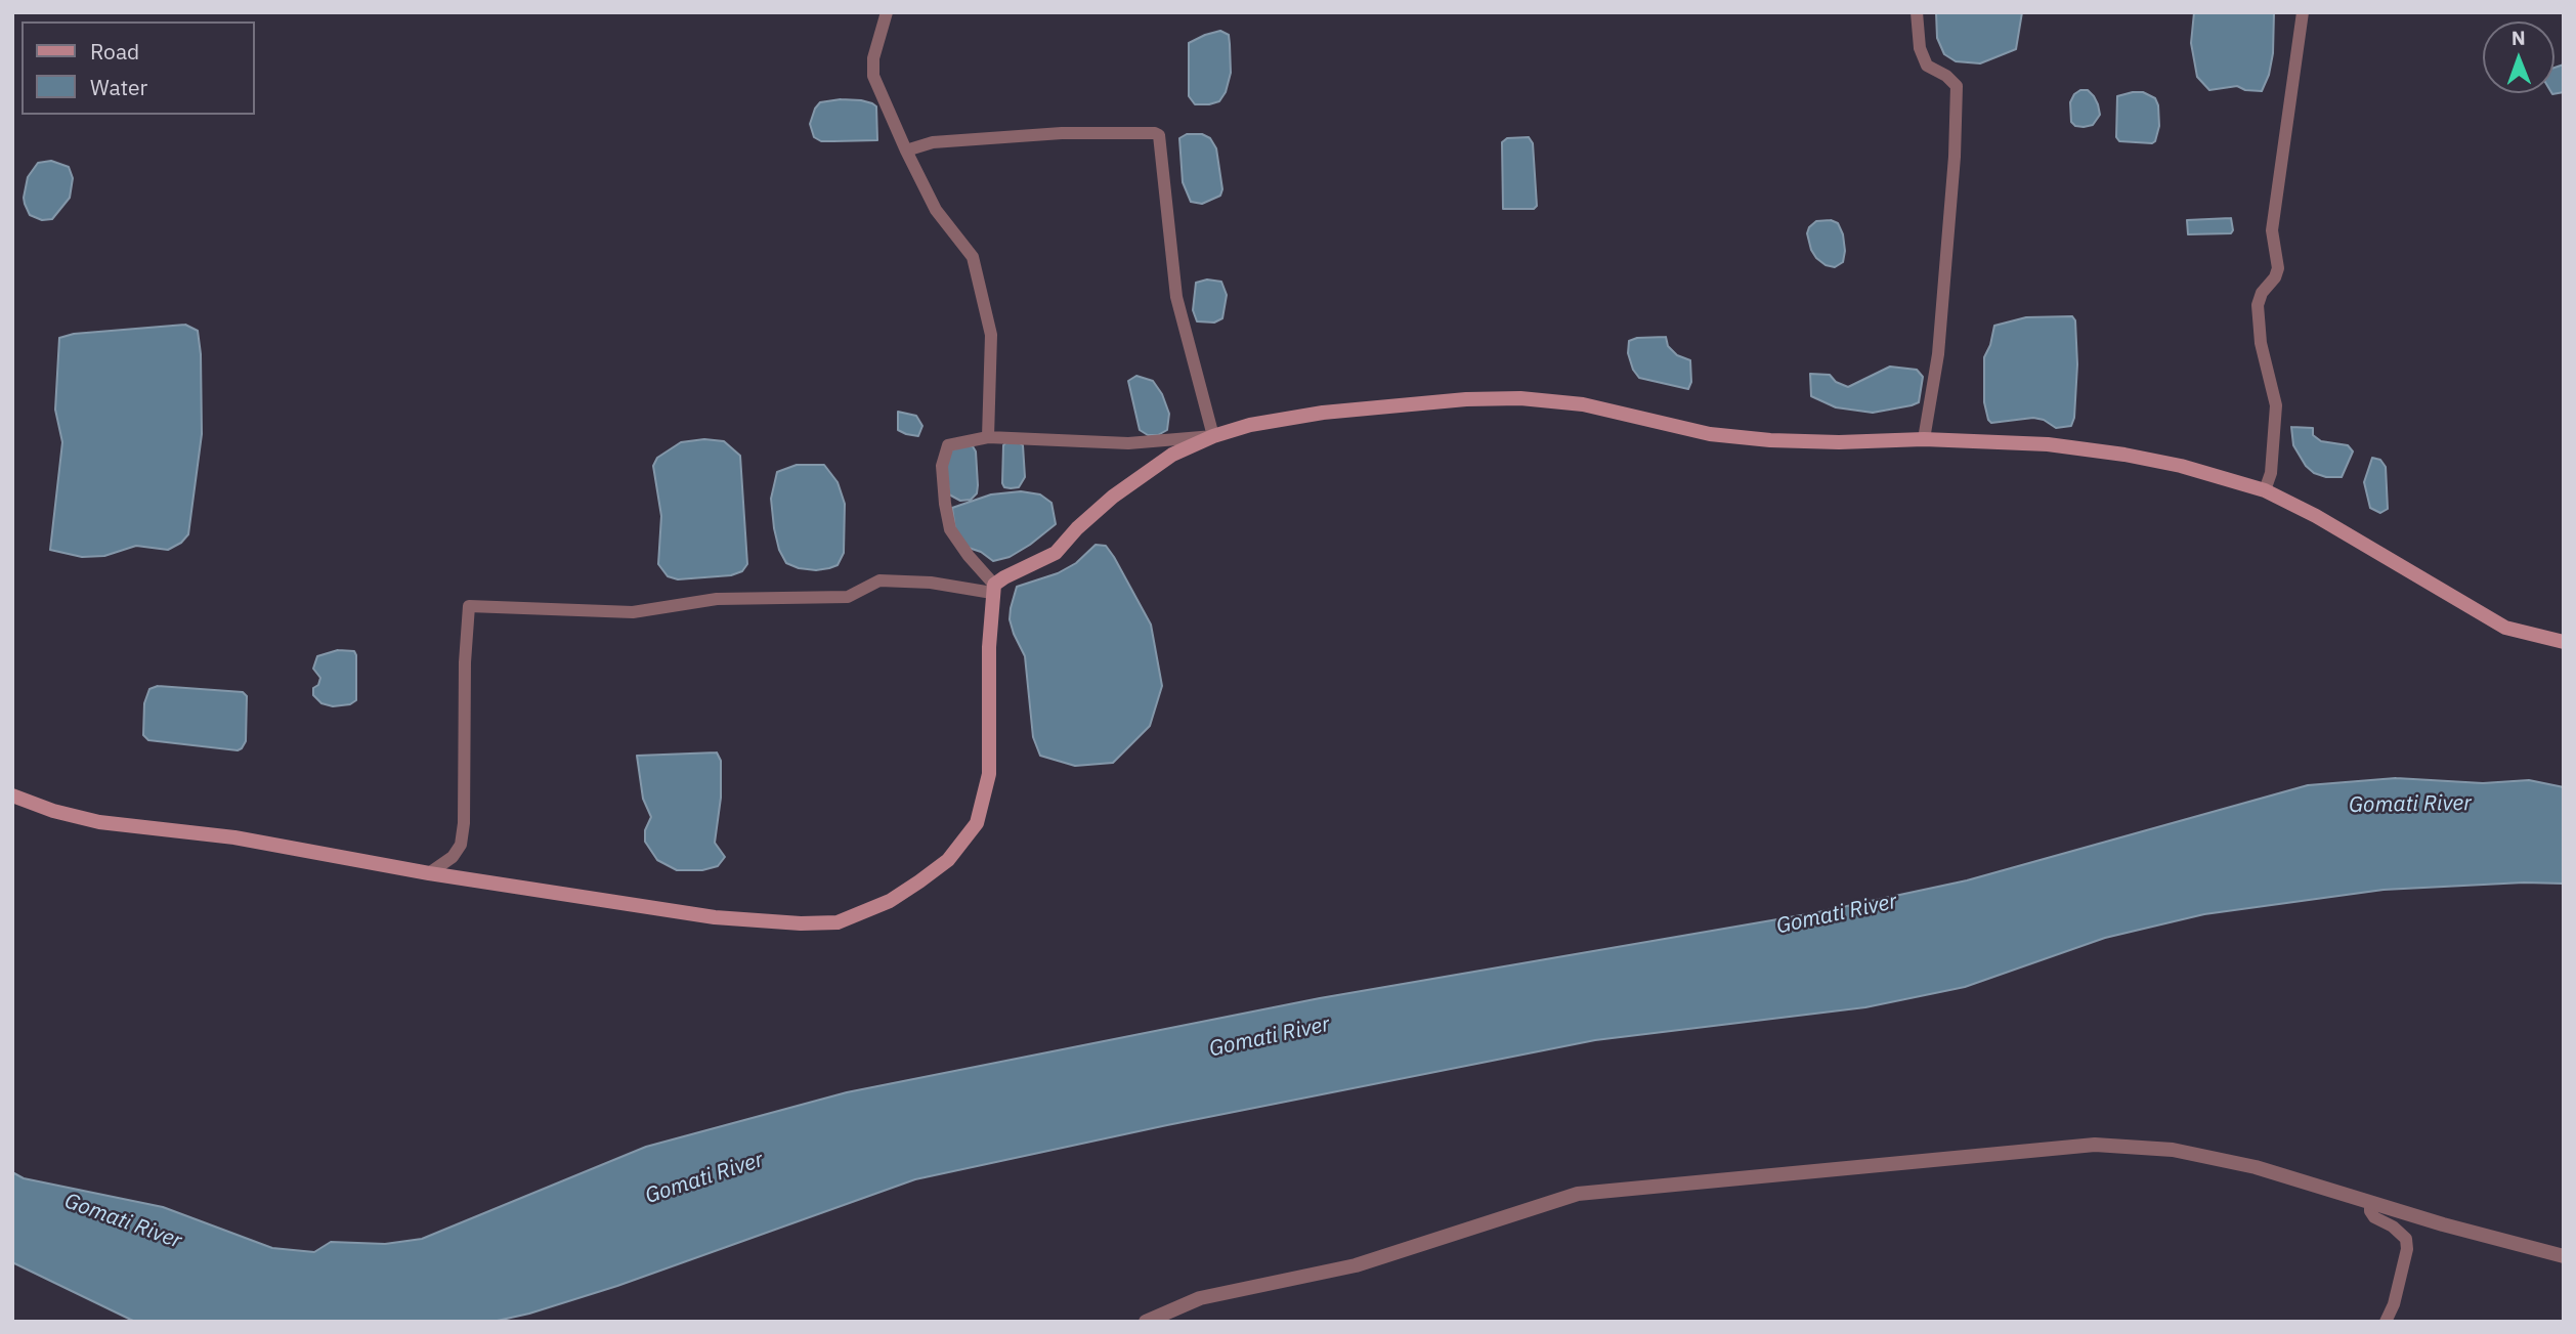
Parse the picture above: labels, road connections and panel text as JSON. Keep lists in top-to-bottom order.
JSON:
{
  "water": ["Gomati River"],
  "legend": ["Road", "Water"],
  "north": "top"
}
